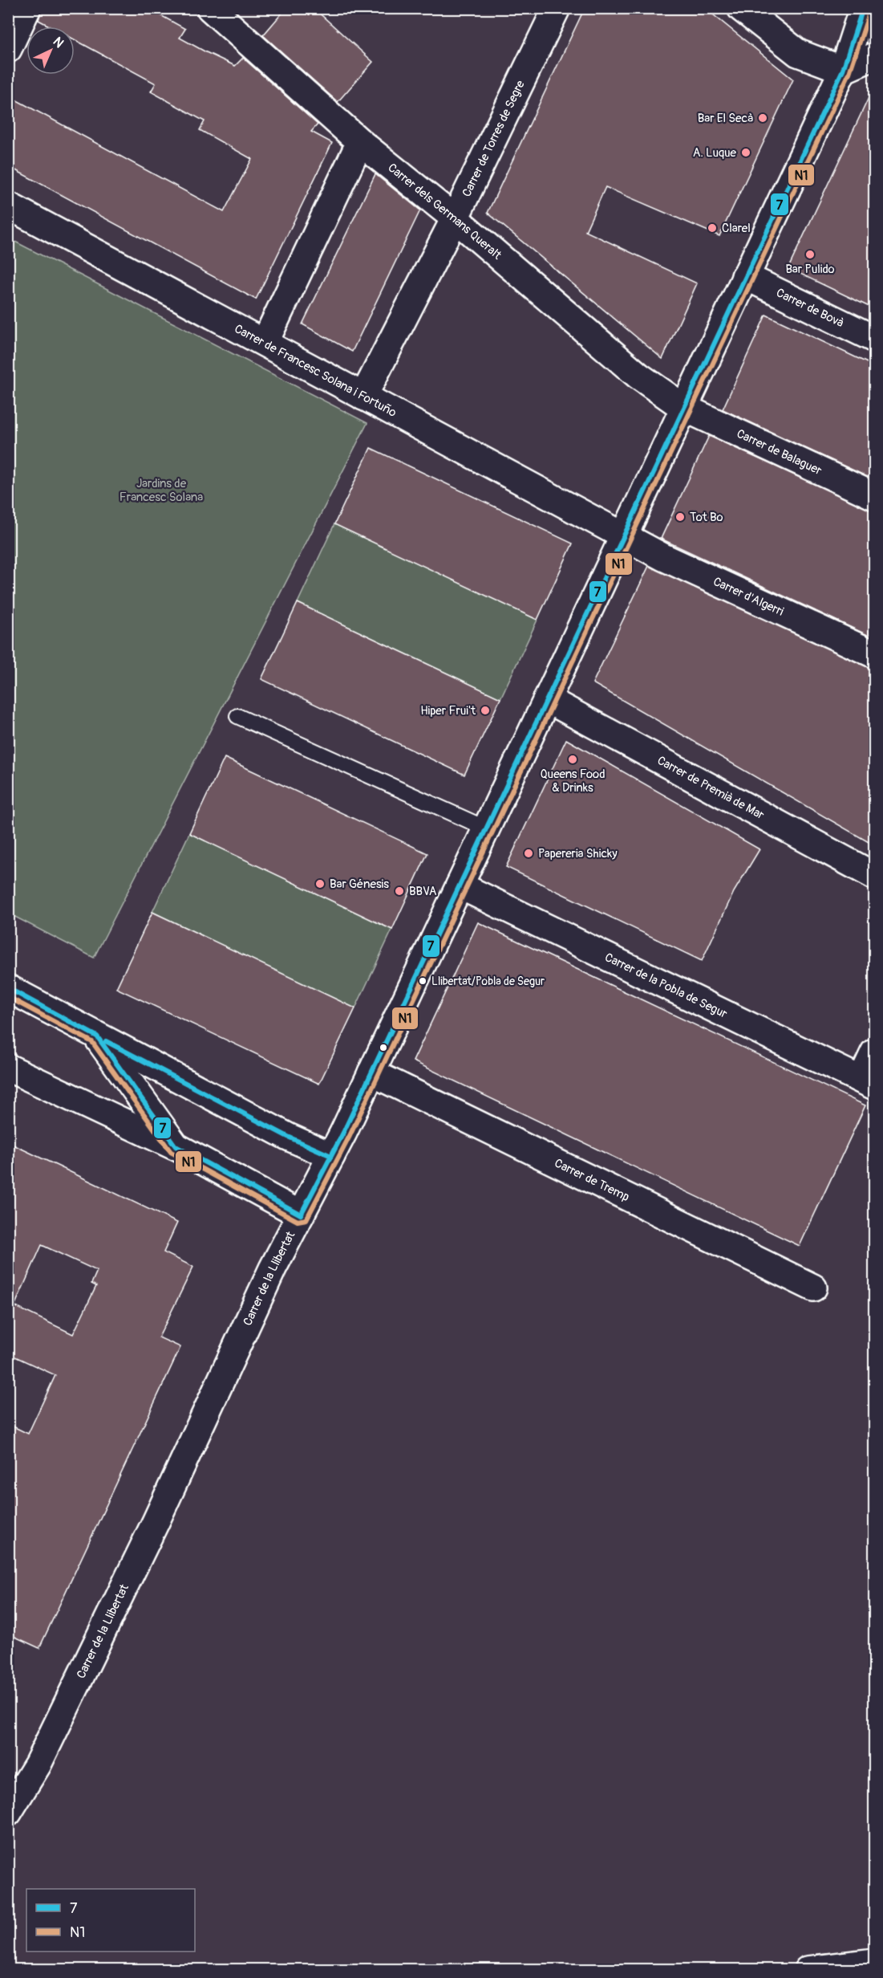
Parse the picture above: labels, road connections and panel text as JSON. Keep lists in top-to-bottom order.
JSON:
{
  "streets": {
    "street": [
      "Carrer de Torres de Segre",
      "Carrer dels Germans Queralt",
      "Carrer de Bovà",
      "Carrer de Francesc Solana i Fortuño",
      "Carrer de Balaguer",
      "Carrer d'Algerri",
      "Carrer de Premià de Mar",
      "Carrer de la Pobla de Segur",
      "Carrer de Tremp",
      "Carrer de la Llibertat"
    ]
  },
  "crossings": [
    ["Carrer de Torres de Segre", "Carrer dels Germans Queralt"],
    ["Carrer de Torres de Segre", "Carrer de Francesc Solana i Fortuño"],
    ["Carrer dels Germans Queralt", "Carrer de Balaguer"],
    ["Carrer dels Germans Queralt", "Carrer de la Llibertat"],
    ["Carrer de Bovà", "Carrer de la Llibertat"],
    ["Carrer de Francesc Solana i Fortuño", "Carrer d'Algerri"],
    ["Carrer de Francesc Solana i Fortuño", "Carrer de la Llibertat"],
    ["Carrer de Balaguer", "Carrer de la Llibertat"],
    ["Carrer d'Algerri", "Carrer de la Llibertat"],
    ["Carrer de Premià de Mar", "Carrer de la Llibertat"],
    ["Carrer de la Pobla de Segur", "Carrer de la Llibertat"],
    ["Carrer de Tremp", "Carrer de la Llibertat"]
  ],
  "parks": ["Jardins de Francesc Solana"],
  "places": [
    "Bar El Secà",
    "A. Luque",
    "Clarel",
    "Bar Pulido",
    "Tot Bo",
    "Hiper Frui't",
    "Queens Food & Drinks",
    "Papereria Shicky",
    "Bar Génesis",
    "BBVA",
    "Llibertat/Pobla de Segur"
  ],
  "lines": ["transit line 7", "transit line N1"],
  "legend": ["7", "N1"],
  "north": "top right"
}
